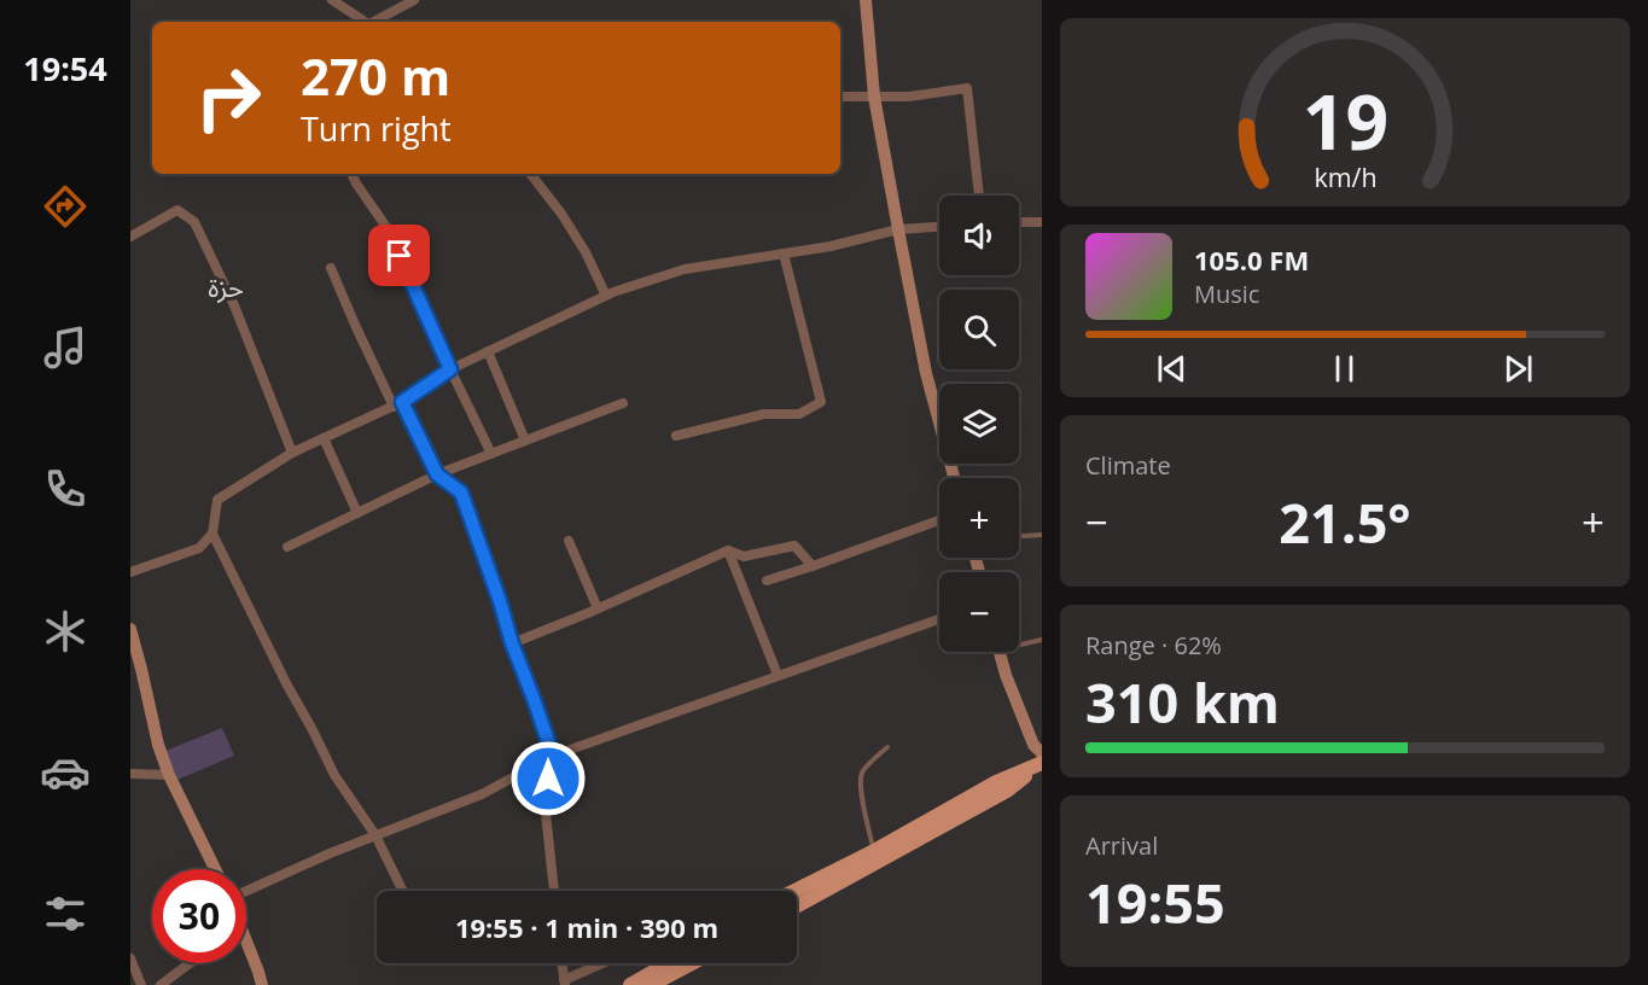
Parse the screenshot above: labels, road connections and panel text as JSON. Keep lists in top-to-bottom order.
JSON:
{
  "districts": ["حزة"],
  "page": {
    "tabs": "19:54",
    "turn": ["270 m", "Turn right"],
    "map_buttons": ["+", "−"],
    "song": ["105.0 FM", "Music"],
    "tile": [
      "Climate",
      ["Range · 62%", "310 km"],
      ["Arrival", "19:55"]
    ],
    "heat": ["−", "21.5°", "+"],
    "limit": "30",
    "trip": "19:55 · 1 min · 390 m",
    "gauge": ["19", "km/h"]
  }
}
